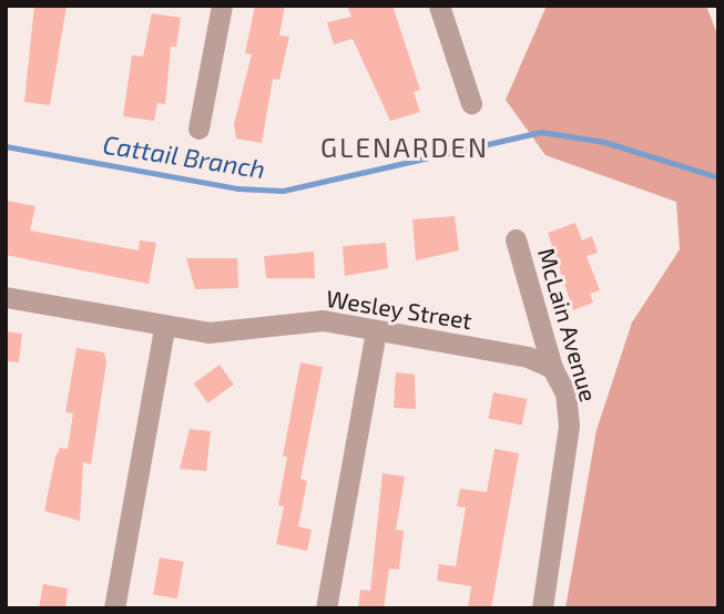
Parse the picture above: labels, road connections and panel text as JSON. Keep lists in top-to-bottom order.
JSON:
{
  "streets": {
    "street": ["Wesley Street", "McLain Avenue"]
  },
  "crossings": [
    ["Wesley Street", "McLain Avenue"]
  ],
  "districts": ["GLENARDEN"],
  "water": ["Cattail Branch"]
}
